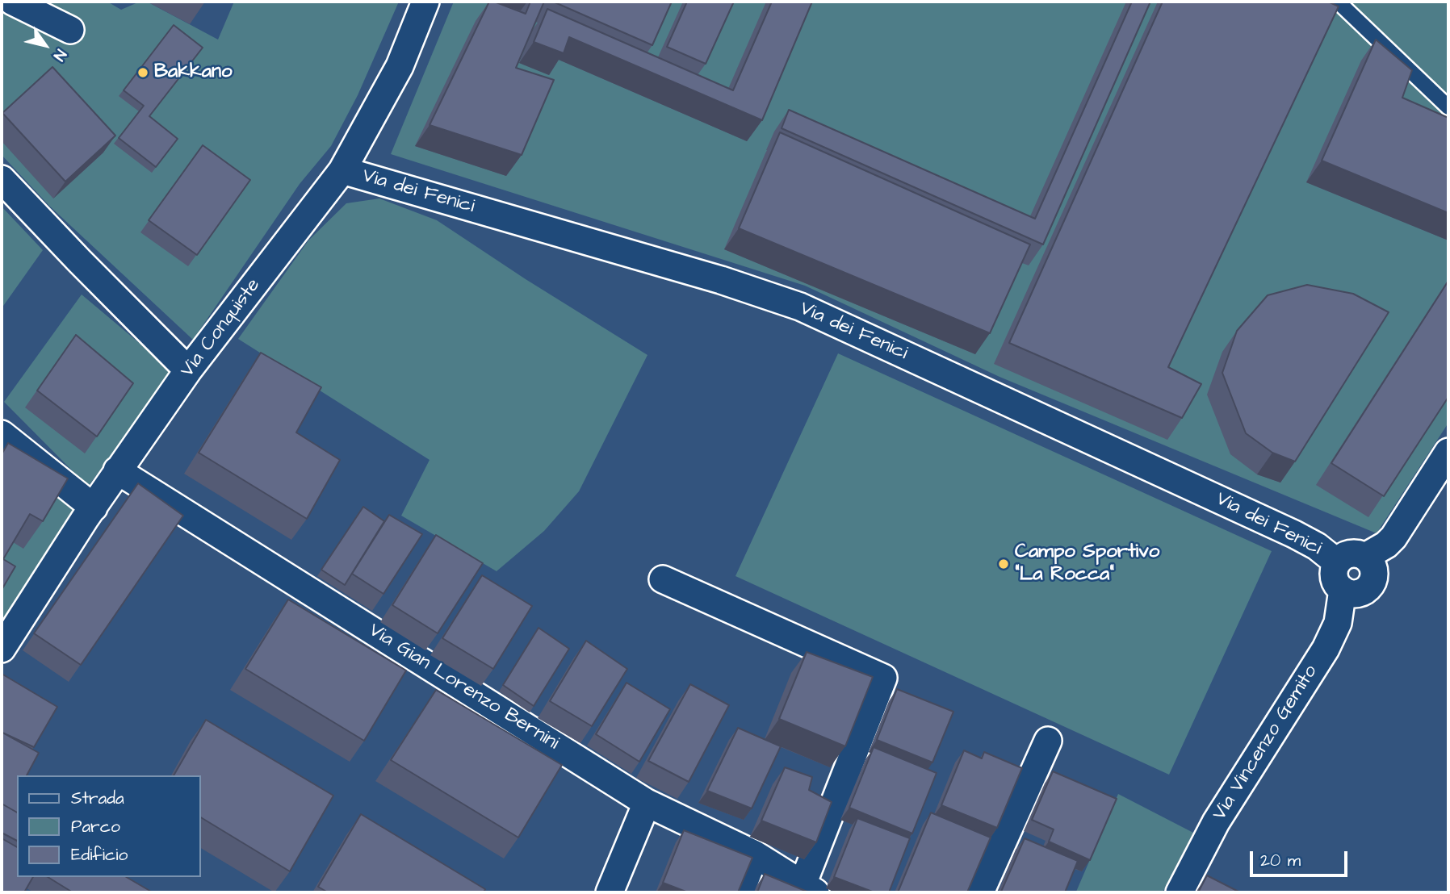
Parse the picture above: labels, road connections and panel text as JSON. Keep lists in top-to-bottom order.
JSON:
{
  "streets": {
    "street": [
      "Via dei Fenici",
      "Via Conquiste",
      "Via Gian Lorenzo Bernini",
      "Via Vincenzo Gemito"
    ]
  },
  "crossings": [
    ["Via dei Fenici", "Via Conquiste"],
    ["Via dei Fenici", "Via Vincenzo Gemito"],
    ["Via Conquiste", "Via Gian Lorenzo Bernini"]
  ],
  "places": ["Bakkano", "Campo Sportivo \"La Rocca\""],
  "legend": ["Strada", "Parco", "Edificio"],
  "scale_bar": "20 m",
  "north": "bottom right"
}
